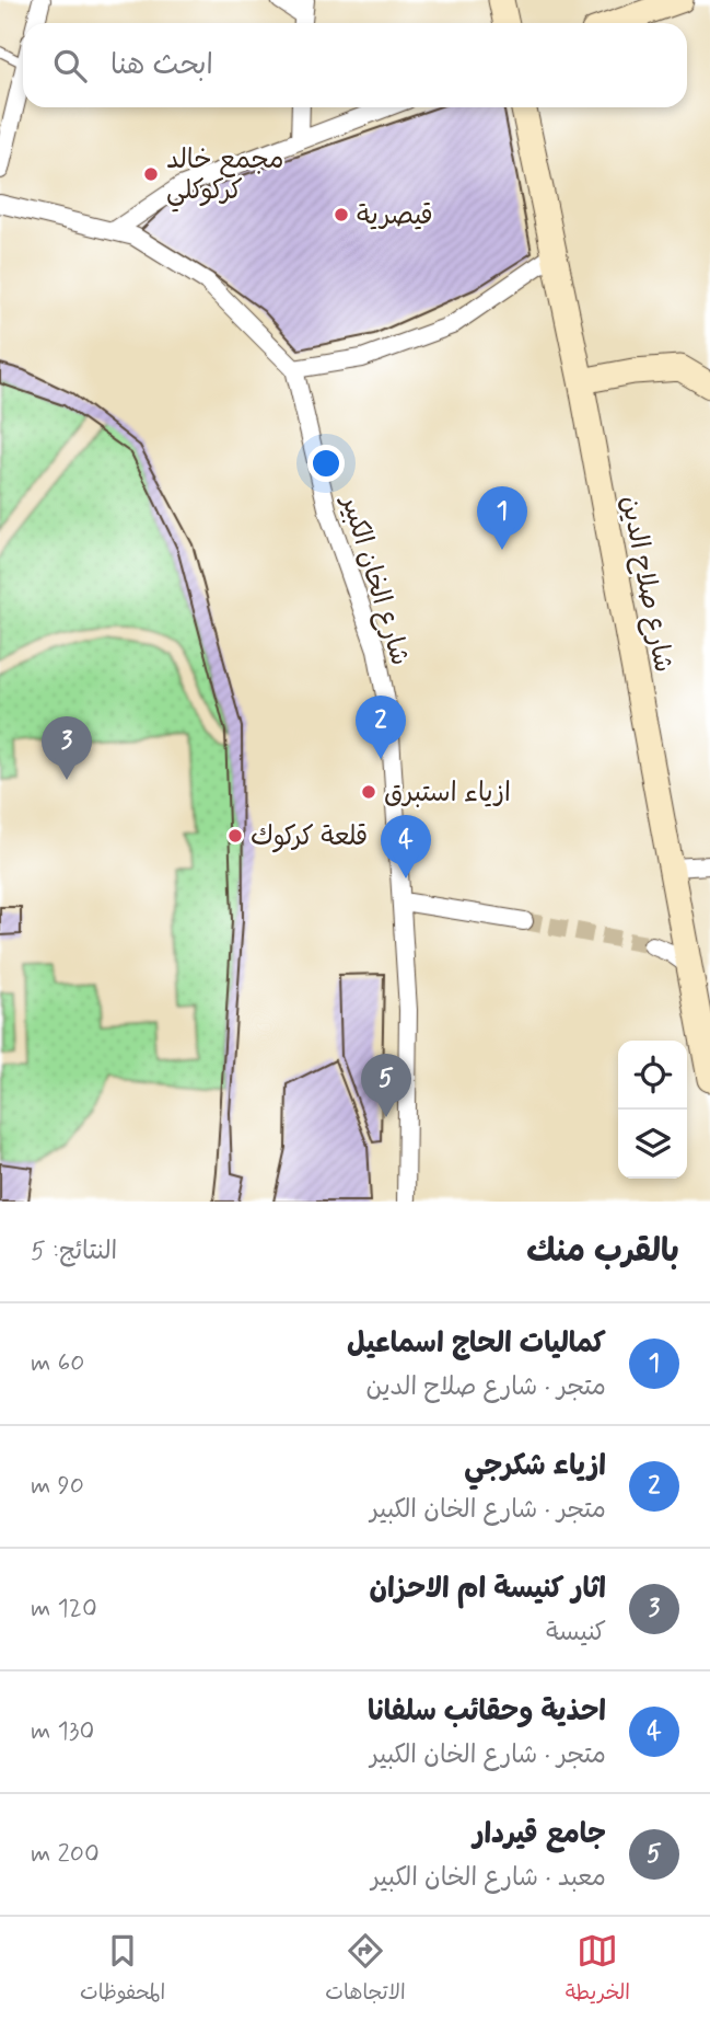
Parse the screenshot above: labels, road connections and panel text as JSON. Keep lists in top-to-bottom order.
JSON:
{
  "streets": {
    "street": ["شارع الخان الكبير", "شارع صلاح الدين"]
  },
  "places": [
    "مجمع خالد كركوكلي",
    "قيصرية",
    "ازياء استبرق",
    "قلعة كركوك"
  ],
  "page": {
    "search": "ابحث هنا",
    "pins": [
      "1",
      "2",
      "3",
      "4",
      "5"
    ],
    "heading": ["بالقرب منك", "النتائج: 5"],
    "list": [
      {
        "mark": "1",
        "name": "كماليات الحاج اسماعيل",
        "note": "متجر · شارع صلاح الدين",
        "value": "60 m"
      },
      {
        "mark": "2",
        "name": "ازياء شكرجي",
        "note": "متجر · شارع الخان الكبير",
        "value": "90 m"
      },
      {
        "mark": "3",
        "name": "اثار كنيسة ام الاحزان",
        "note": "كنيسة",
        "value": "120 m"
      },
      {
        "mark": "4",
        "name": "احذية وحقائب سلفانا",
        "note": "متجر · شارع الخان الكبير",
        "value": "130 m"
      },
      {
        "mark": "5",
        "name": "جامع قيردار",
        "note": "معبد · شارع الخان الكبير",
        "value": "200 m"
      }
    ],
    "nav": ["الخريطة", "الاتجاهات", "المحفوظات"]
  }
}
